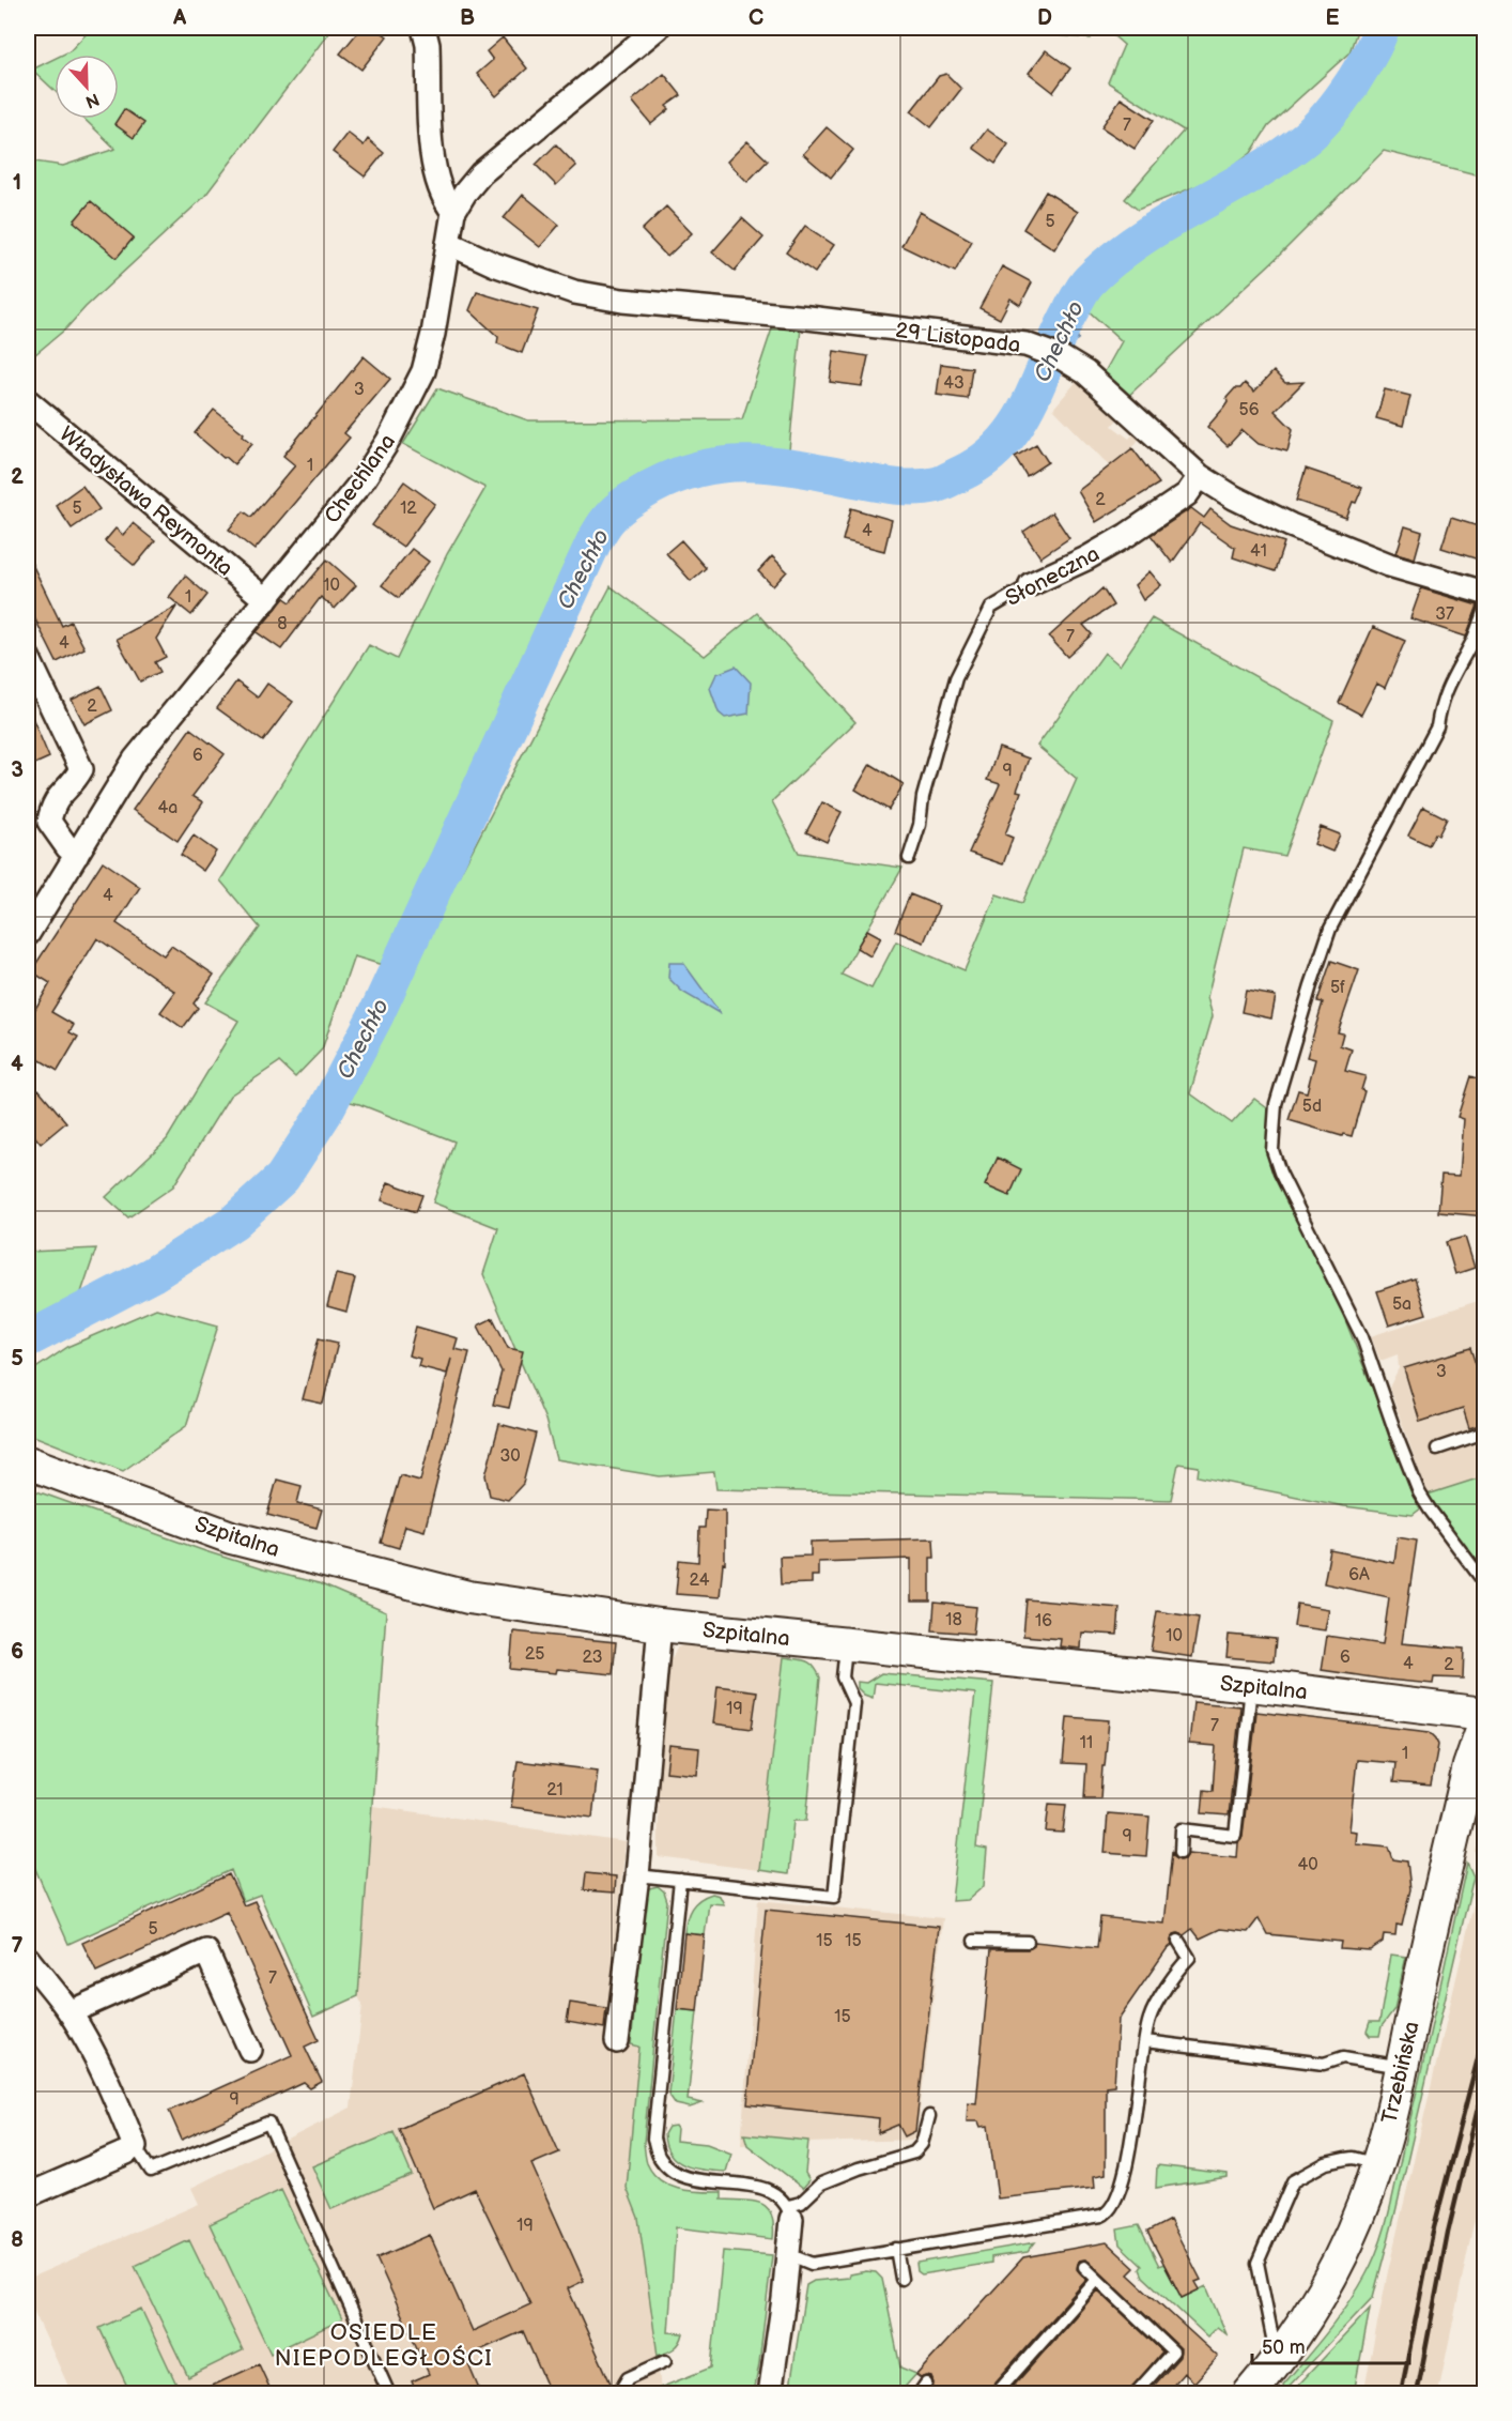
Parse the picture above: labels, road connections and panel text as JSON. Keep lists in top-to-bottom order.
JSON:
{
  "streets": {
    "street": [
      "29 Listopada",
      "Chechlana",
      "Władysława Reymonta",
      "Słoneczna",
      "Szpitalna",
      "Trzebińska"
    ]
  },
  "crossings": [
    ["29 Listopada", "Chechlana"],
    ["29 Listopada", "Słoneczna"],
    ["Chechlana", "Władysława Reymonta"]
  ],
  "districts": ["OSIEDLE NIEPODLEGŁOŚCI"],
  "water": ["Chechło"],
  "house_numbers": [
    "7",
    "5",
    "43",
    "3",
    "56",
    "1",
    "2",
    "5",
    "12",
    "4",
    "41",
    "10",
    "1",
    "37",
    "8",
    "7",
    "4",
    "2",
    "6",
    "9",
    "4a",
    "4",
    "5f",
    "5d",
    "5a",
    "3",
    "30",
    "6A",
    "24",
    "18",
    "16",
    "10",
    "25",
    "23",
    "6",
    "4",
    "2",
    "19",
    "7",
    "11",
    "1",
    "21",
    "9",
    "40",
    "5",
    "15",
    "15",
    "7",
    "15",
    "9",
    "19"
  ],
  "scale_bar": "50 m",
  "north": "bottom",
  "grid": {
    "columns": [
      "A",
      "B",
      "C",
      "D",
      "E"
    ],
    "rows": [
      "1",
      "2",
      "3",
      "4",
      "5",
      "6",
      "7",
      "8"
    ]
  }
}
